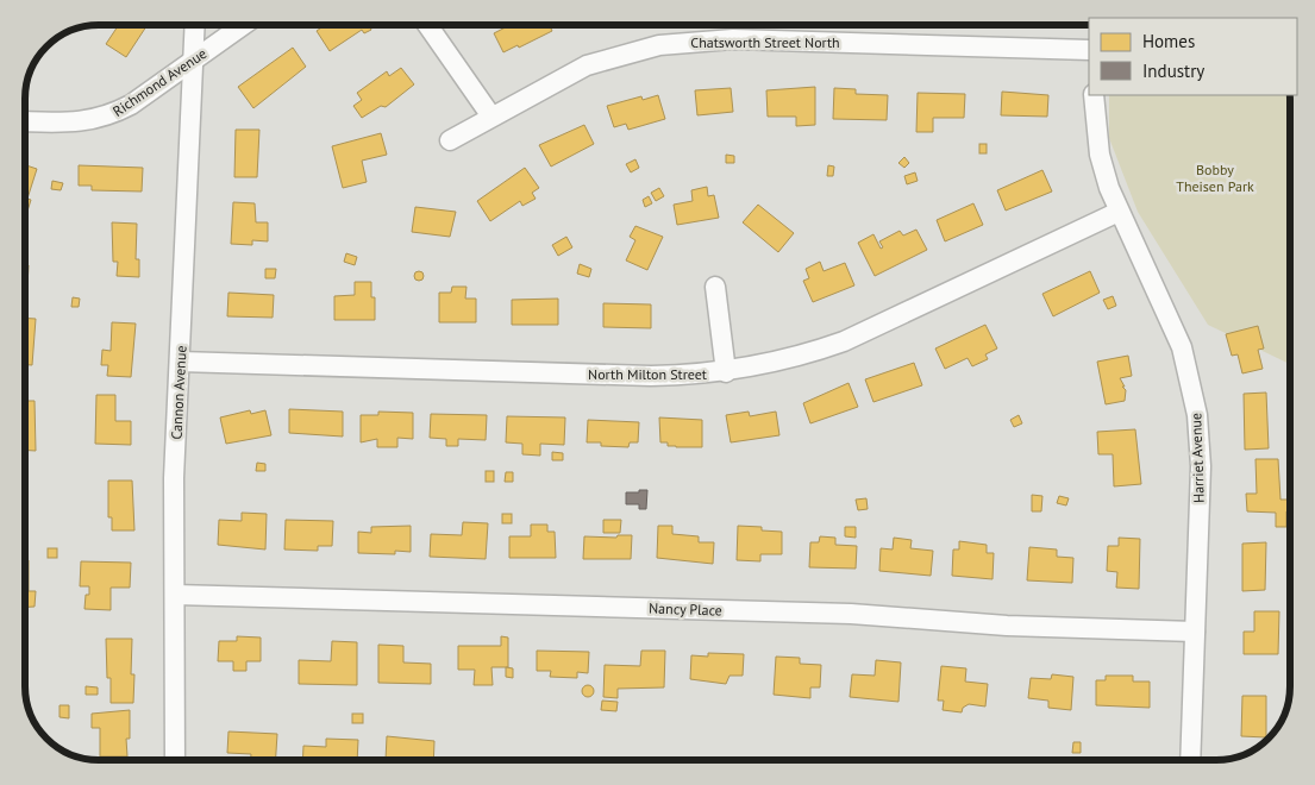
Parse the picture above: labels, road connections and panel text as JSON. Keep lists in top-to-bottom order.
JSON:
{
  "streets": {
    "street": [
      "Chatsworth Street North",
      "Richmond Avenue",
      "North Milton Street",
      "Cannon Avenue",
      "Harriet Avenue",
      "Nancy Place"
    ]
  },
  "crossings": [
    ["Richmond Avenue", "Cannon Avenue"],
    ["North Milton Street", "Cannon Avenue"],
    ["North Milton Street", "Harriet Avenue"],
    ["Cannon Avenue", "Nancy Place"],
    ["Harriet Avenue", "Nancy Place"]
  ],
  "parks": ["Bobby Theisen Park"],
  "legend": ["Homes", "Industry"]
}
